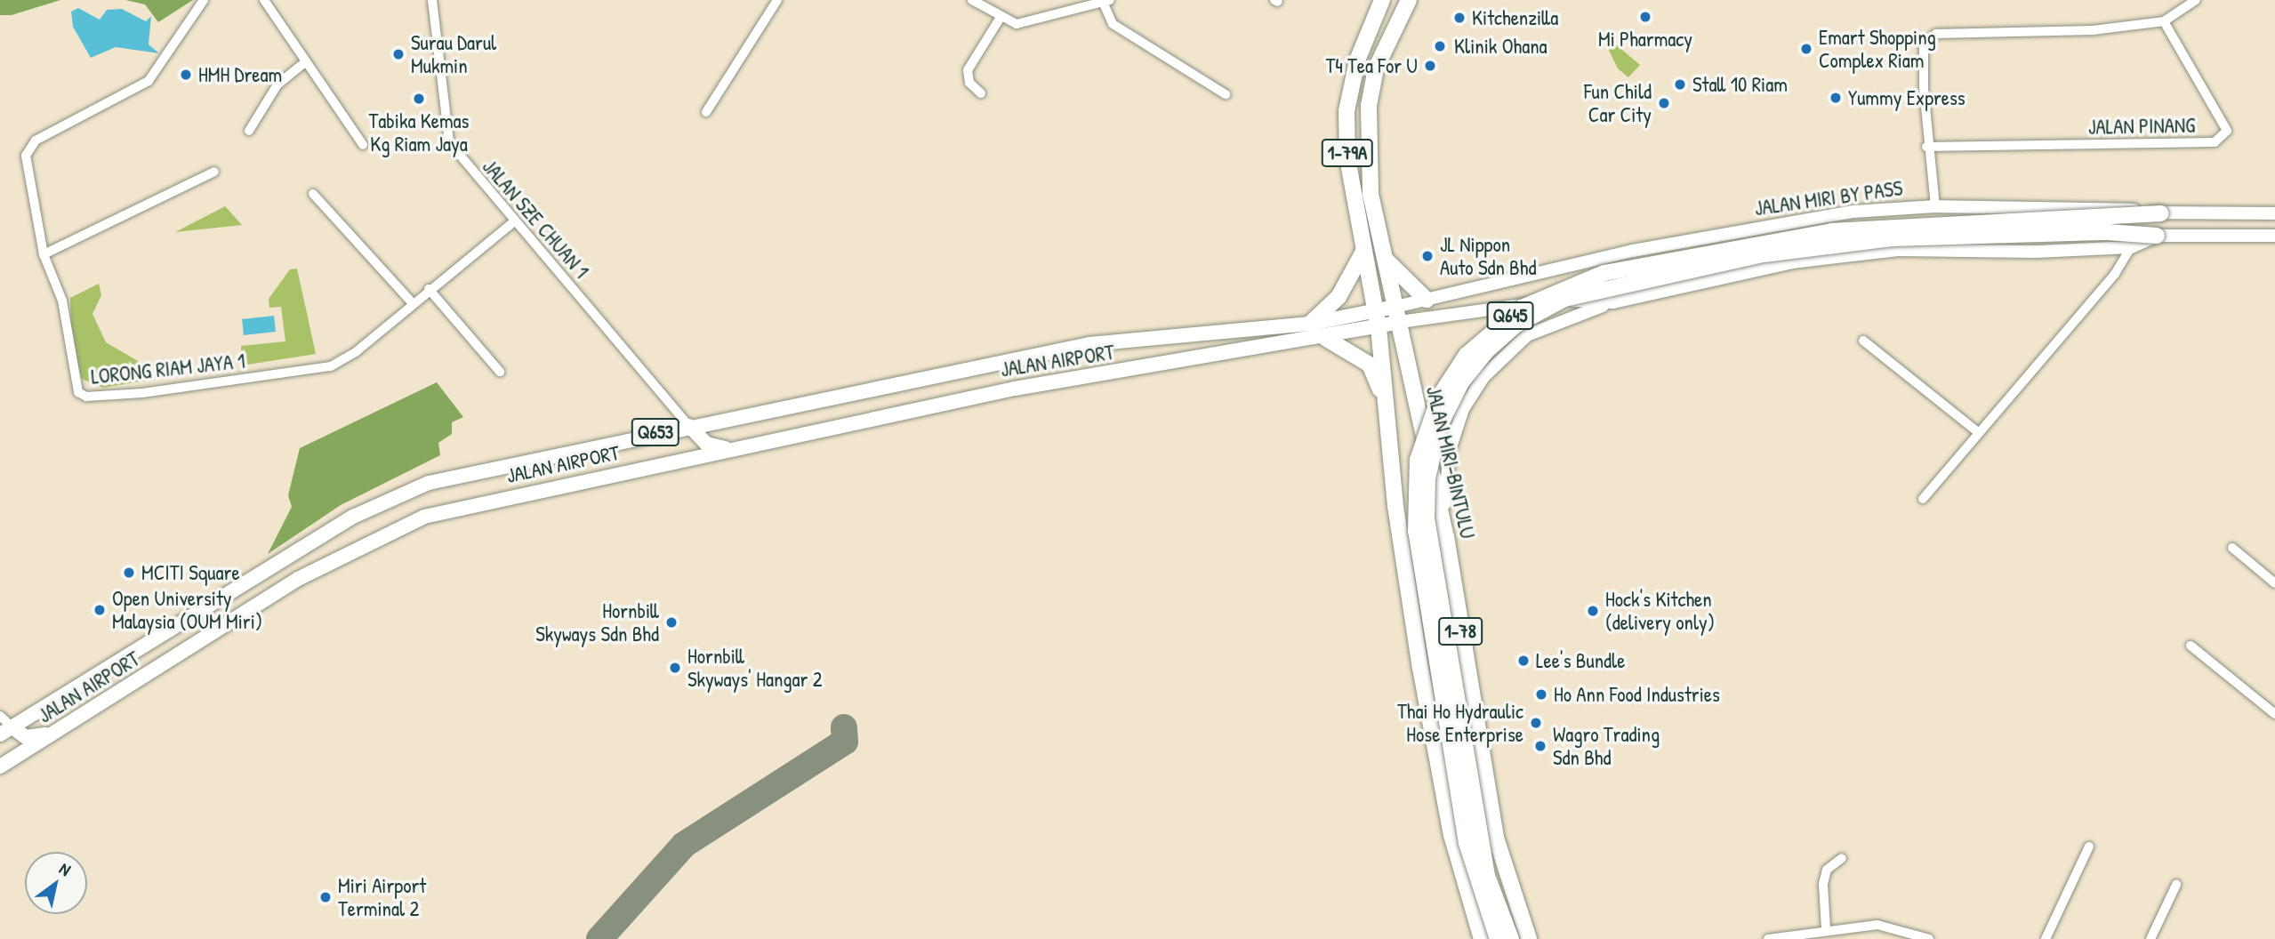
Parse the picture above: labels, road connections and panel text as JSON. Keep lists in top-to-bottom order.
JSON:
{
  "streets": {
    "highway": [
      "1-79A",
      "Q645",
      "JALAN MIRI-BINTULU",
      "1-78"
    ],
    "main road": ["JALAN MIRI BY PASS", "JALAN AIRPORT", "Q653"],
    "street": ["JALAN PINANG", "JALAN SZE CHUAN 1", "LORONG RIAM JAYA 1"]
  },
  "crossings": [
    ["1-79A", "JALAN AIRPORT"],
    ["1-79A", "Q653"],
    ["1-79A", "1-78"],
    ["JALAN MIRI BY PASS", "Q645"],
    ["JALAN MIRI BY PASS", "Q653"],
    ["JALAN MIRI BY PASS", "JALAN MIRI-BINTULU"],
    ["JALAN SZE CHUAN 1", "JALAN AIRPORT"],
    ["JALAN SZE CHUAN 1", "LORONG RIAM JAYA 1"],
    ["Q645", "Q653"],
    ["Q645", "JALAN MIRI-BINTULU"],
    ["JALAN AIRPORT", "Q653"],
    ["JALAN AIRPORT", "1-78"],
    ["Q653", "JALAN MIRI-BINTULU"],
    ["Q653", "1-78"]
  ],
  "places": [
    "Mi Pharmacy",
    "Kitchenzilla",
    "Klinik Ohana",
    "Emart Shopping Complex Riam",
    "Surau Darul Mukmin",
    "T4 Tea For U",
    "HMH Dream",
    "Stall 10 Riam",
    "Yummy Express",
    "Tabika Kemas Kg Riam Jaya",
    "Fun Child Car City",
    "JL Nippon Auto Sdn Bhd",
    "MCITI Square",
    "Open University Malaysia (OUM Miri)",
    "Hock's Kitchen (delivery only)",
    "Hornbill Skyways Sdn Bhd",
    "Lee's Bundle",
    "Hornbill Skyways' Hangar 2",
    "Ho Ann Food Industries",
    "Thai Ho Hydraulic Hose Enterprise",
    "Wagro Trading Sdn Bhd",
    "Miri Airport Terminal 2"
  ],
  "north": "top right"
}
